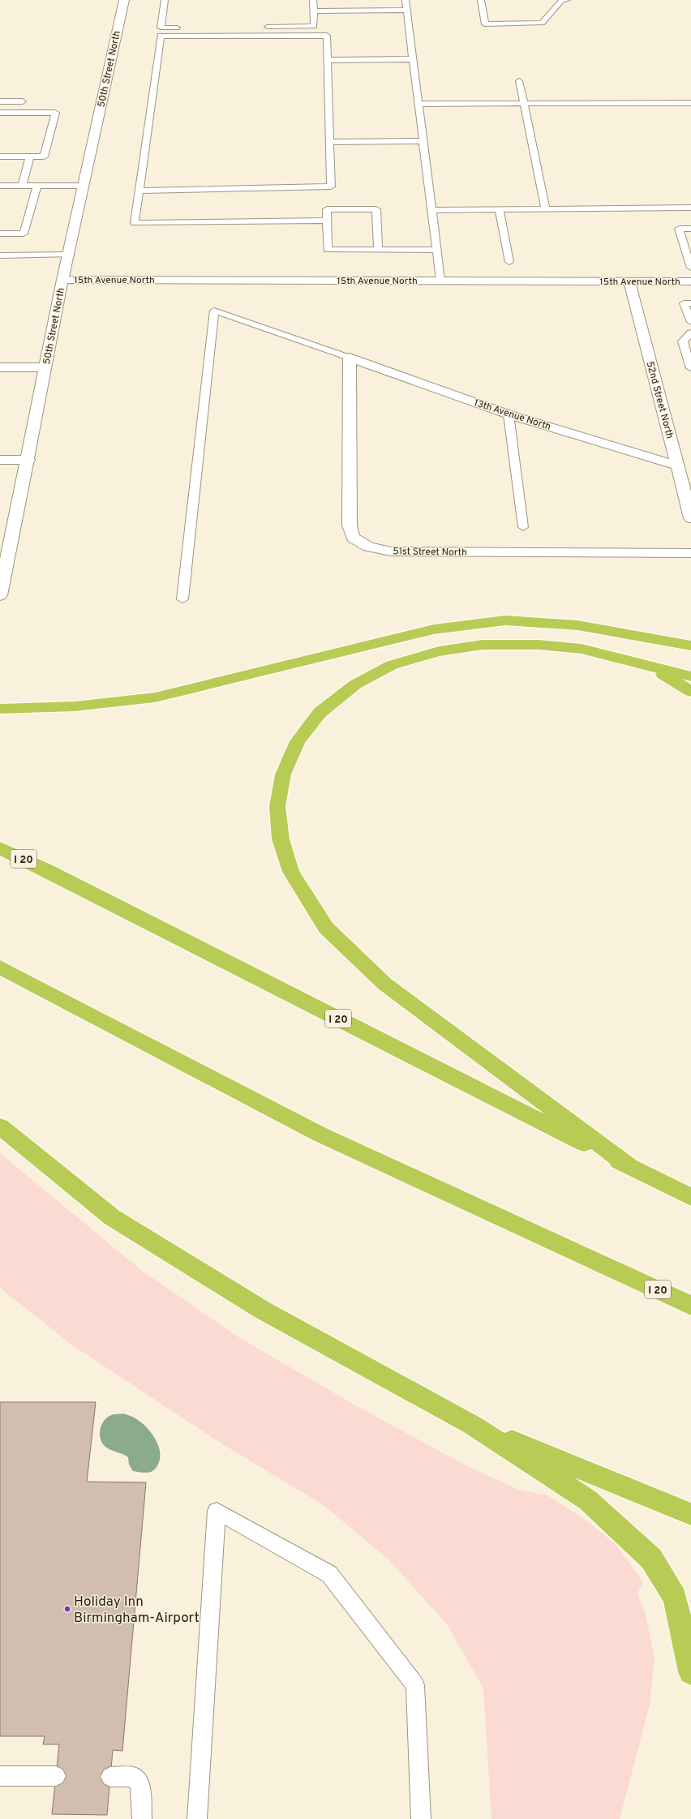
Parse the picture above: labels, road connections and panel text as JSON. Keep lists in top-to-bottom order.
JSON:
{
  "streets": {
    "highway": ["I 20"],
    "street": [
      "50th Street North",
      "15th Avenue North",
      "52nd Street North",
      "13th Avenue North",
      "51st Street North"
    ]
  },
  "crossings": [
    ["50th Street North", "15th Avenue North"],
    ["15th Avenue North", "52nd Street North"],
    ["52nd Street North", "13th Avenue North"],
    ["13th Avenue North", "51st Street North"]
  ],
  "places": ["Holiday Inn Birmingham-Airport"]
}
